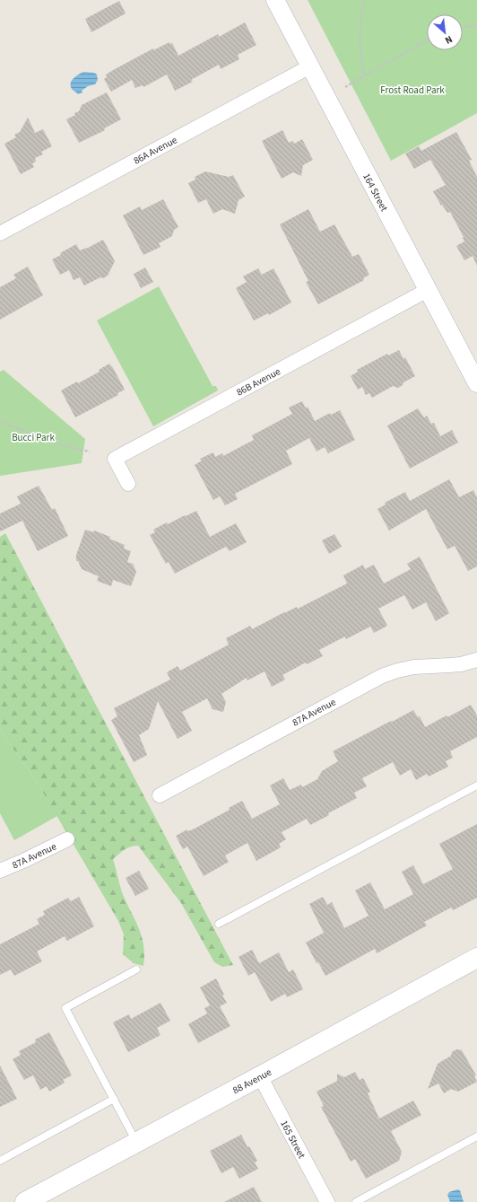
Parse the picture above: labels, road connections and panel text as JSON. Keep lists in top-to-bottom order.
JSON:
{
  "streets": {
    "main road": ["88 Avenue"],
    "street": [
      "86A Avenue",
      "164 Street",
      "86B Avenue",
      "87A Avenue",
      "165 Street"
    ]
  },
  "crossings": [
    ["86A Avenue", "164 Street"],
    ["164 Street", "86B Avenue"],
    ["88 Avenue", "165 Street"]
  ],
  "parks": ["Frost Road Park", "Bucci Park"],
  "north": "bottom right"
}
